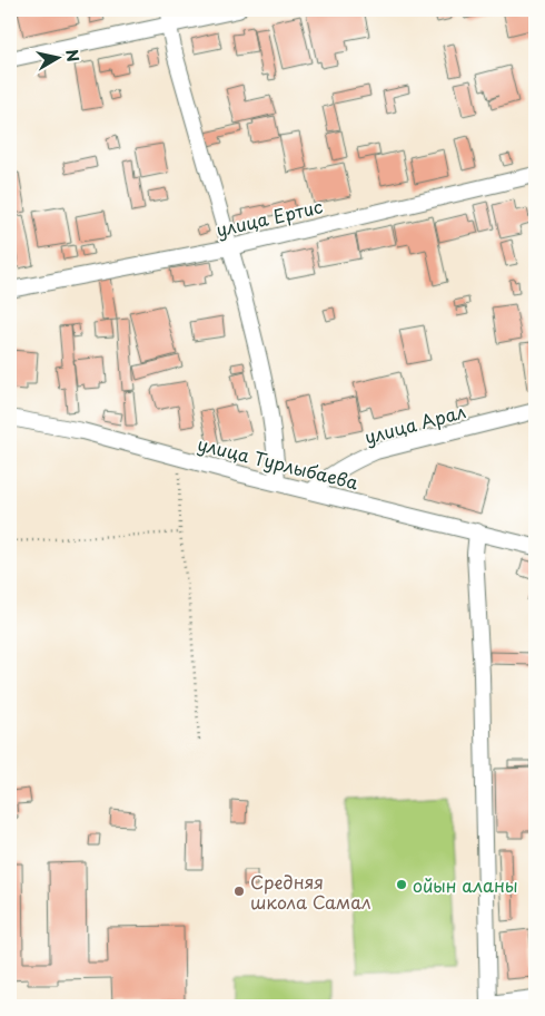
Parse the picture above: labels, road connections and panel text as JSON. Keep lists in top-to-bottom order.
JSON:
{
  "streets": {
    "street": ["улица Ертис", "улица Арал", "улица Турлыбаева"]
  },
  "crossings": [
    ["улица Арал", "улица Турлыбаева"]
  ],
  "places": ["ойын аланы", "Средняя школа Самал"],
  "north": "right"
}
